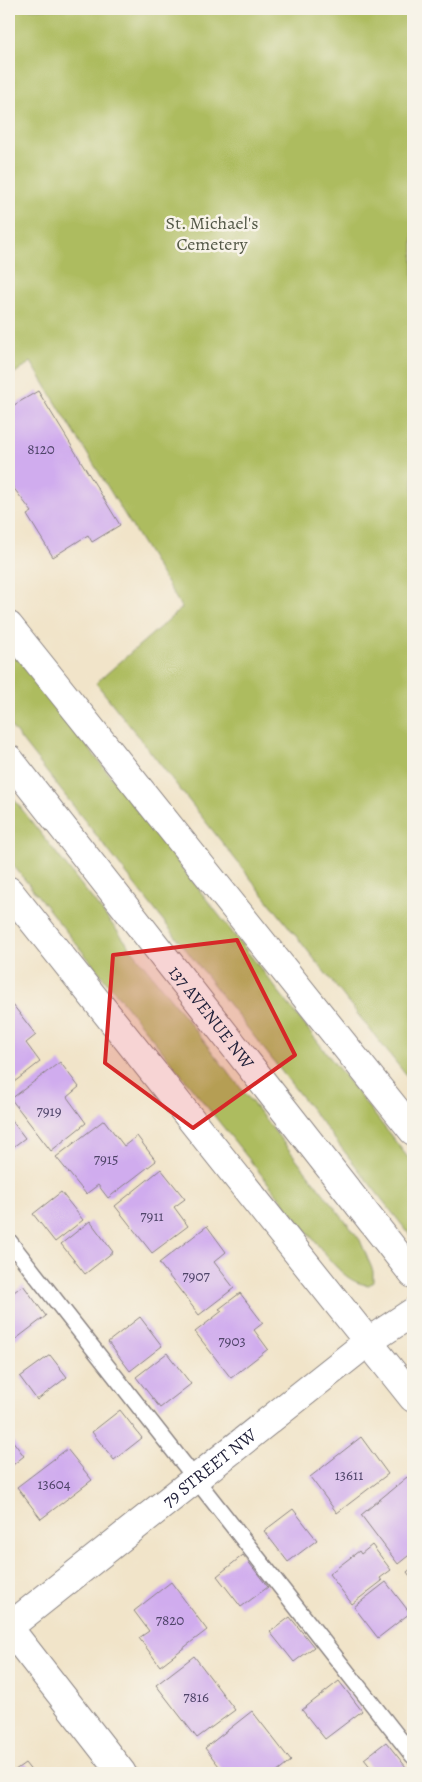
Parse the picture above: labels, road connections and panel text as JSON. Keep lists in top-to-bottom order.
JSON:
{
  "streets": {
    "street": ["137 AVENUE NW", "79 STREET NW"]
  },
  "parks": ["St. Michael's Cemetery"],
  "house_numbers": [
    "8120",
    "7919",
    "7915",
    "7911",
    "7907",
    "7903",
    "13611",
    "13604",
    "7820",
    "7816"
  ]
}
